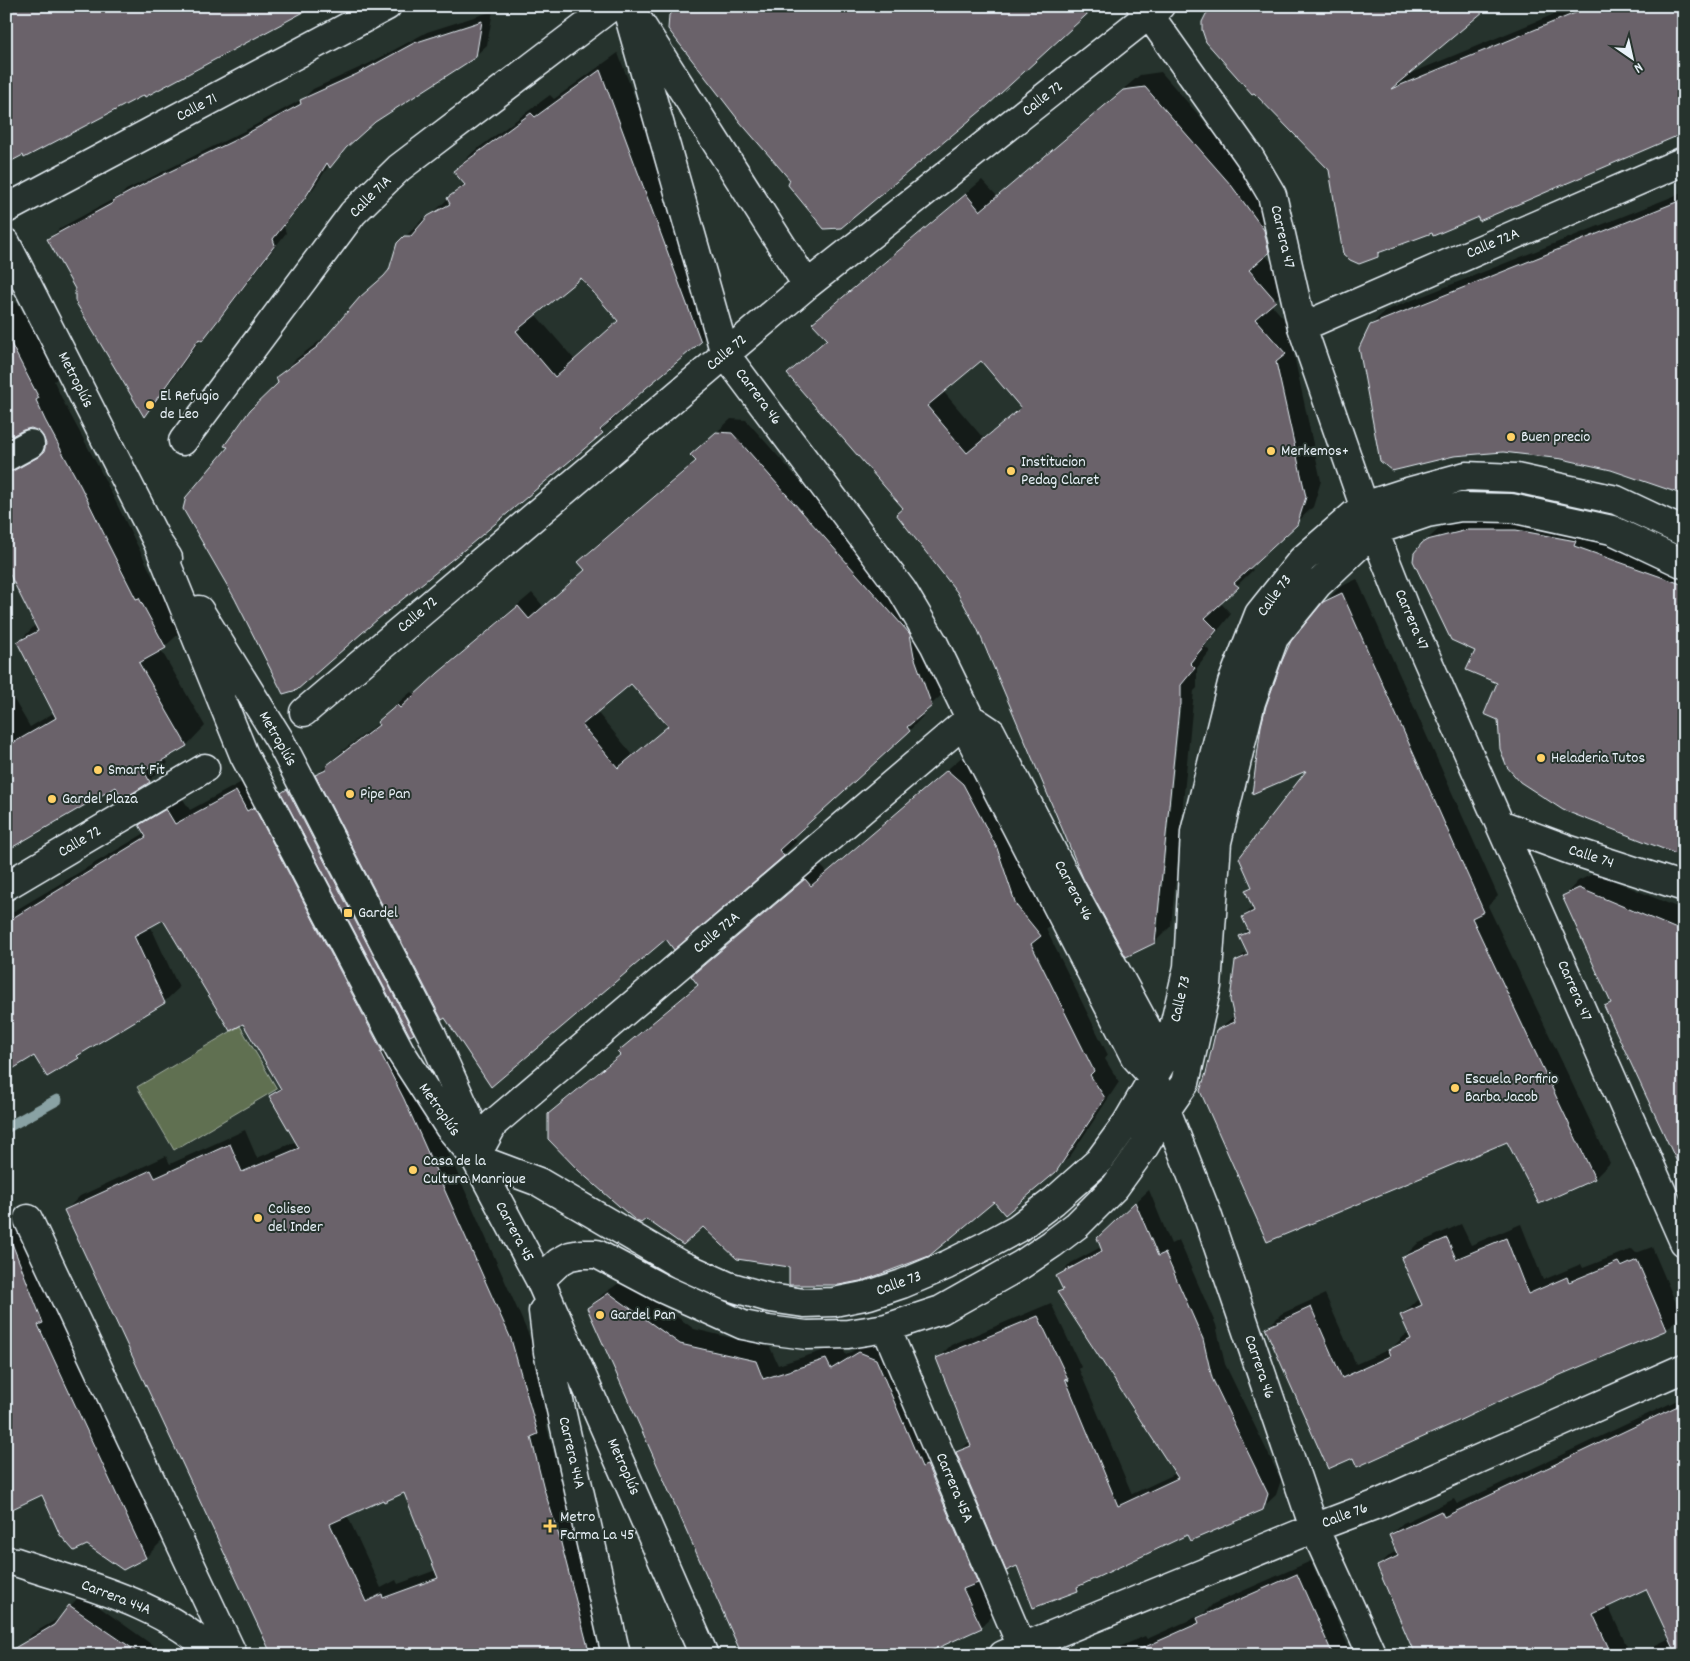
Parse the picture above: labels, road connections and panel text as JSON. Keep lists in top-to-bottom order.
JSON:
{
  "streets": {
    "street": [
      "Calle 72",
      "Calle 71",
      "Calle 71A",
      "Carrera 47",
      "Calle 72A",
      "Metroplús",
      "Carrera 46",
      "Calle 73",
      "Calle 74",
      "Carrera 45",
      "Carrera 44A",
      "Carrera 45A",
      "Calle 76"
    ]
  },
  "crossings": [
    ["Calle 72", "Carrera 47"],
    ["Calle 72", "Carrera 46"],
    ["Carrera 47", "Calle 72A"],
    ["Carrera 47", "Calle 73"],
    ["Carrera 47", "Calle 74"],
    ["Calle 72A", "Metroplús"],
    ["Calle 72A", "Carrera 46"],
    ["Calle 72A", "Calle 73"],
    ["Calle 72A", "Carrera 45"],
    ["Metroplús", "Calle 73"],
    ["Metroplús", "Carrera 45"],
    ["Metroplús", "Carrera 44A"],
    ["Carrera 46", "Calle 73"],
    ["Carrera 46", "Calle 76"],
    ["Calle 73", "Carrera 45"],
    ["Calle 73", "Carrera 44A"],
    ["Calle 73", "Carrera 45A"],
    ["Carrera 45", "Carrera 44A"],
    ["Carrera 45A", "Calle 76"]
  ],
  "places": {
    "other": [
      "El Refugio de Leo",
      "Buen precio",
      "Merkemos+",
      "Institucion Pedag Claret",
      "Heladeria Tutos",
      "Smart Fit",
      "Pipe Pan",
      "Gardel Plaza",
      "Escuela Porfirio Barba Jacob",
      "Casa de la Cultura Manrique",
      "Coliseo del Inder",
      "Gardel Pan"
    ],
    "transit": ["Gardel"],
    "health": ["Metro Farma La 45"]
  },
  "north": "bottom right"
}
